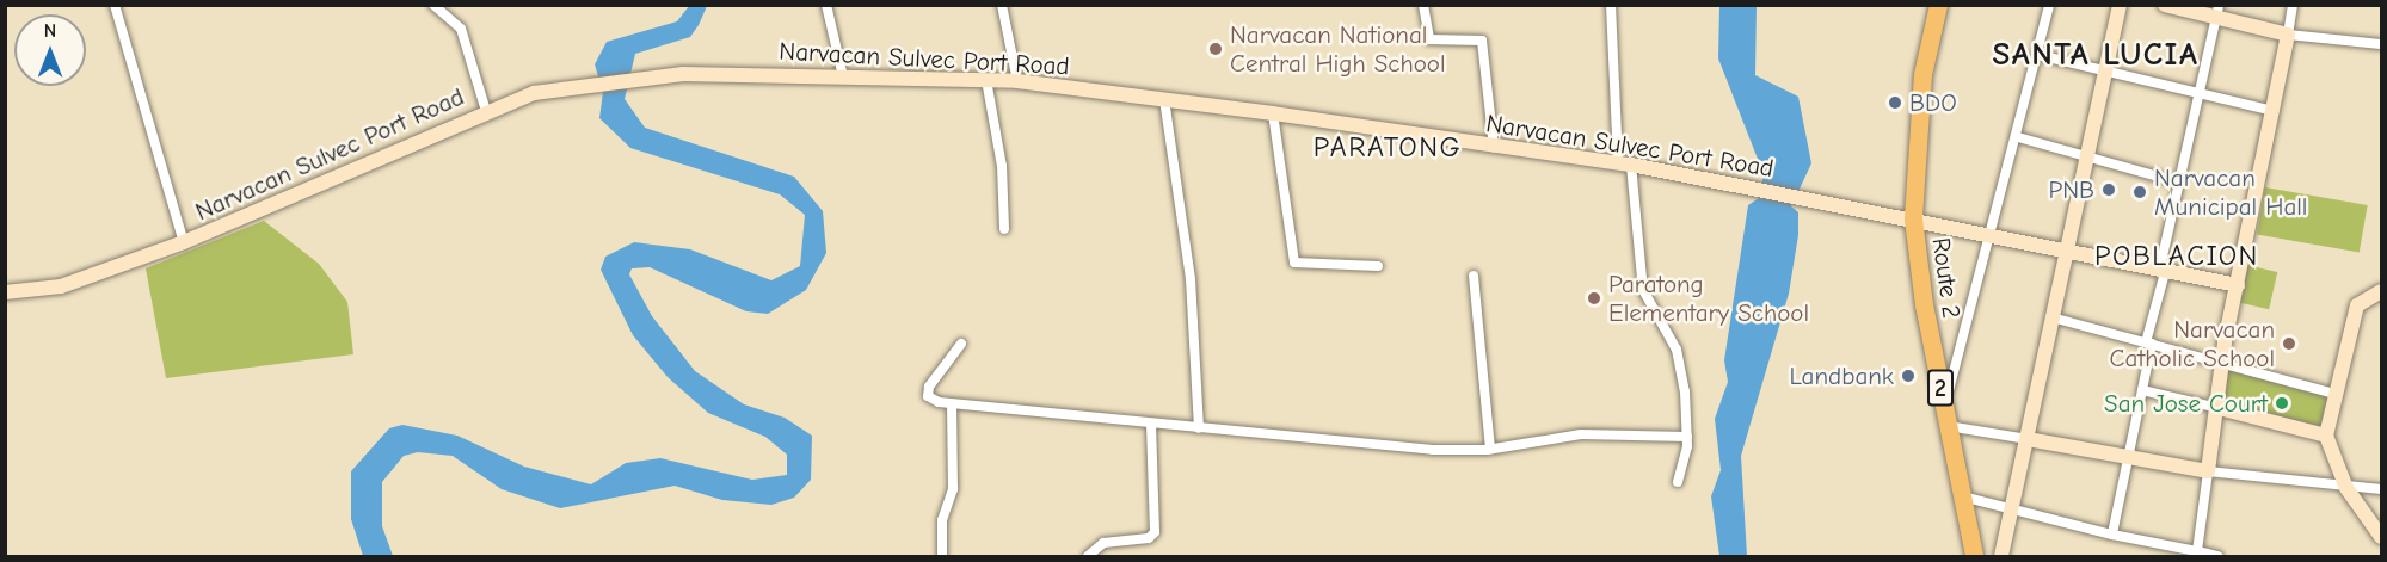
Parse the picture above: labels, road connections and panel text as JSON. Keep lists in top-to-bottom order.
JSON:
{
  "streets": {
    "highway": ["Route 2", "2"],
    "street": ["Narvacan Sulvec Port Road"]
  },
  "crossings": [
    ["Narvacan Sulvec Port Road", "Route 2"]
  ],
  "districts": ["SANTA LUCIA", "PARATONG", "POBLACION"],
  "places": [
    "Narvacan National Central High School",
    "BDO",
    "PNB",
    "Narvacan Municipal Hall",
    "Paratong Elementary School",
    "Narvacan Catholic School",
    "Landbank",
    "San Jose Court"
  ],
  "north": "top"
}
